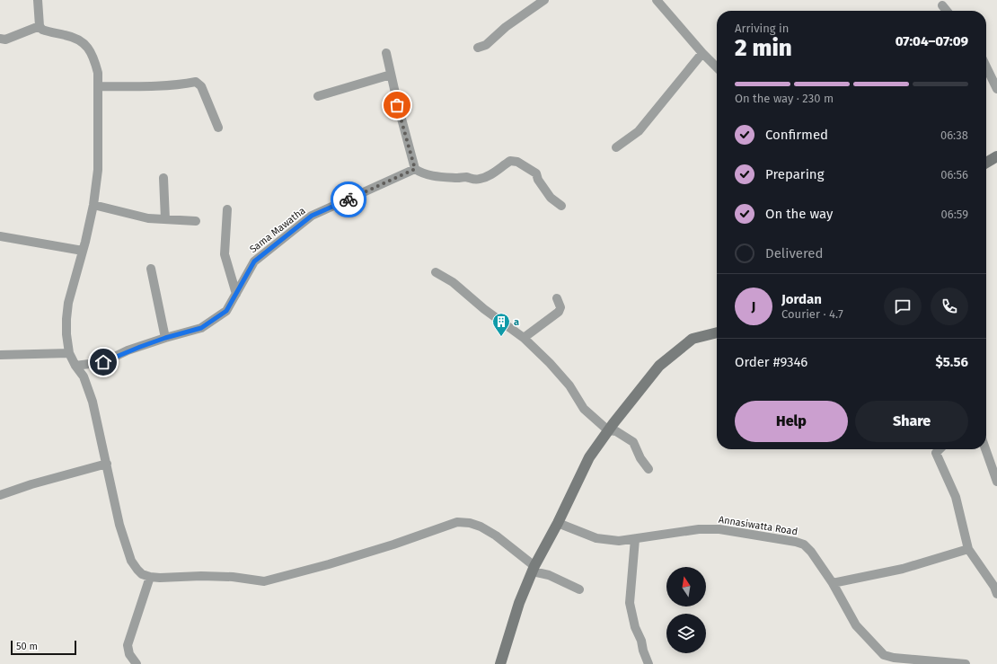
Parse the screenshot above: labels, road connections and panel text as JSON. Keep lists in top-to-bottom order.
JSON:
{
  "streets": {
    "street": ["Sama Mawatha", "Annasiwatta Road"]
  },
  "places": {
    "building": ["a"]
  },
  "scale_bar": "50 m",
  "north": "top",
  "page": {
    "heading": ["2 min", "Arriving in", "07:04–07:09"],
    "panel": [
      "Jordan",
      "Courier · 4.7",
      "Order #9346",
      "$5.56"
    ],
    "bar": "On the way · 230 m",
    "list": [
      ["Confirmed", "06:38"],
      ["Preparing", "06:56"],
      ["On the way", "06:59"],
      "Delivered"
    ],
    "round": "J",
    "buttons": ["Help", "Share"],
    "scale": "50 m"
  }
}
